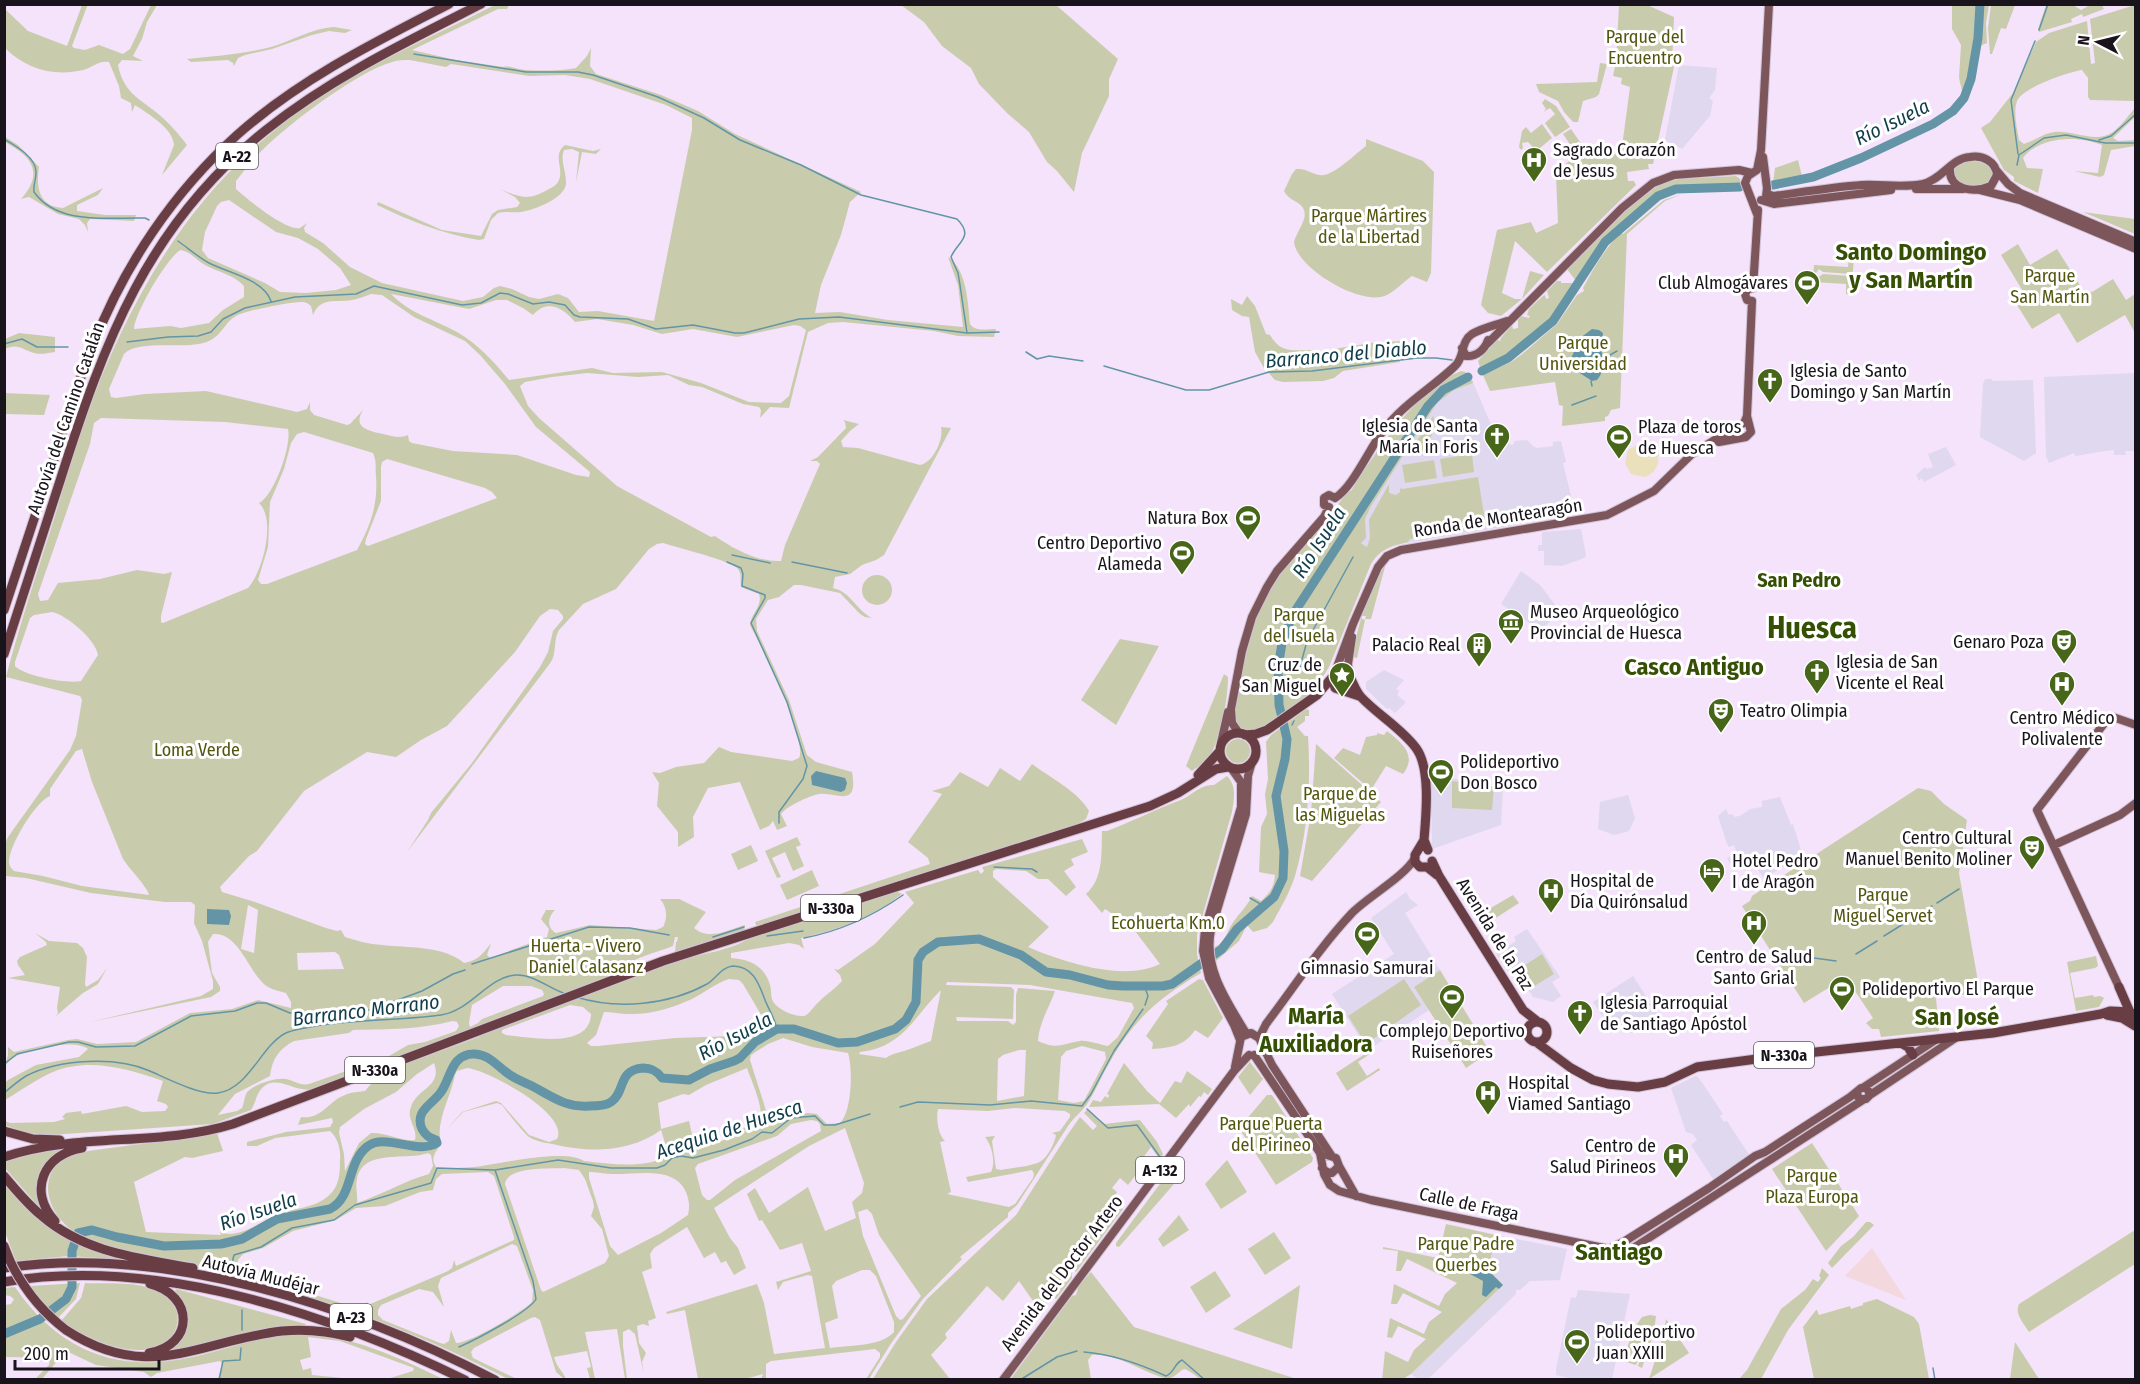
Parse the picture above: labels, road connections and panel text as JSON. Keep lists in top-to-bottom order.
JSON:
{
  "streets": {
    "highway": [
      "A-22",
      "Autovía del Camino Catalán",
      "N-330a",
      "Avenida de la Paz",
      "Autovía Mudéjar",
      "A-23"
    ],
    "main road": [
      "Ronda de Montearagón",
      "A-132",
      "Calle de Fraga",
      "Avenida del Doctor Artero"
    ]
  },
  "crossings": [
    ["Ronda de Montearagón", "N-330a"],
    ["N-330a", "Avenida de la Paz"],
    ["Avenida de la Paz", "A-132"],
    ["A-132", "Calle de Fraga"],
    ["A-132", "Avenida del Doctor Artero"],
    ["Calle de Fraga", "Avenida del Doctor Artero"]
  ],
  "districts": [
    "Santo Domingo y San Martín",
    "San Pedro",
    "Huesca",
    "Casco Antiguo",
    "María Auxiliadora",
    "San José",
    "Santiago"
  ],
  "water": [
    "Río Isuela",
    "Barranco del Diablo",
    "Barranco Morrano",
    "Acequia de Huesca"
  ],
  "parks": [
    "Parque del Encuentro",
    "Parque Mártires de la Libertad",
    "Parque San Martín",
    "Parque Universidad",
    "Parque del Isuela",
    "Loma Verde",
    "Parque de las Miguelas",
    "Parque Miguel Servet",
    "Ecohuerta Km.0",
    "Huerta - Vivero Daniel Calasanz",
    "Parque Puerta del Pirineo",
    "Parque Plaza Europa",
    "Parque Padre Querbes"
  ],
  "places": {
    "hospital": [
      "Sagrado Corazón de Jesus",
      "Centro Médico Polivalente",
      "Hospital de Día Quirónsalud",
      "Centro de Salud Santo Grial",
      "Hospital Viamed Santiago",
      "Centro de Salud Pirineos"
    ],
    "sports": [
      "Club Almogávares",
      "Plaza de toros de Huesca",
      "Natura Box",
      "Centro Deportivo Alameda",
      "Polideportivo Don Bosco",
      "Gimnasio Samurai",
      "Polideportivo El Parque",
      "Complejo Deportivo Ruiseñores",
      "Polideportivo Juan XXIII"
    ],
    "church": [
      "Iglesia de Santo Domingo y San Martín",
      "Iglesia de Santa María in Foris",
      "Iglesia de San Vicente el Real",
      "Iglesia Parroquial de Santiago Apóstol"
    ],
    "museum": ["Museo Arqueológico Provincial de Huesca"],
    "theatre": ["Genaro Poza", "Teatro Olimpia", "Centro Cultural Manuel Benito Moliner"],
    "building": ["Palacio Real"],
    "place": ["Cruz de San Miguel"],
    "hotel": ["Hotel Pedro I de Aragón"]
  },
  "scale_bar": "200 m",
  "north": "left"
}
